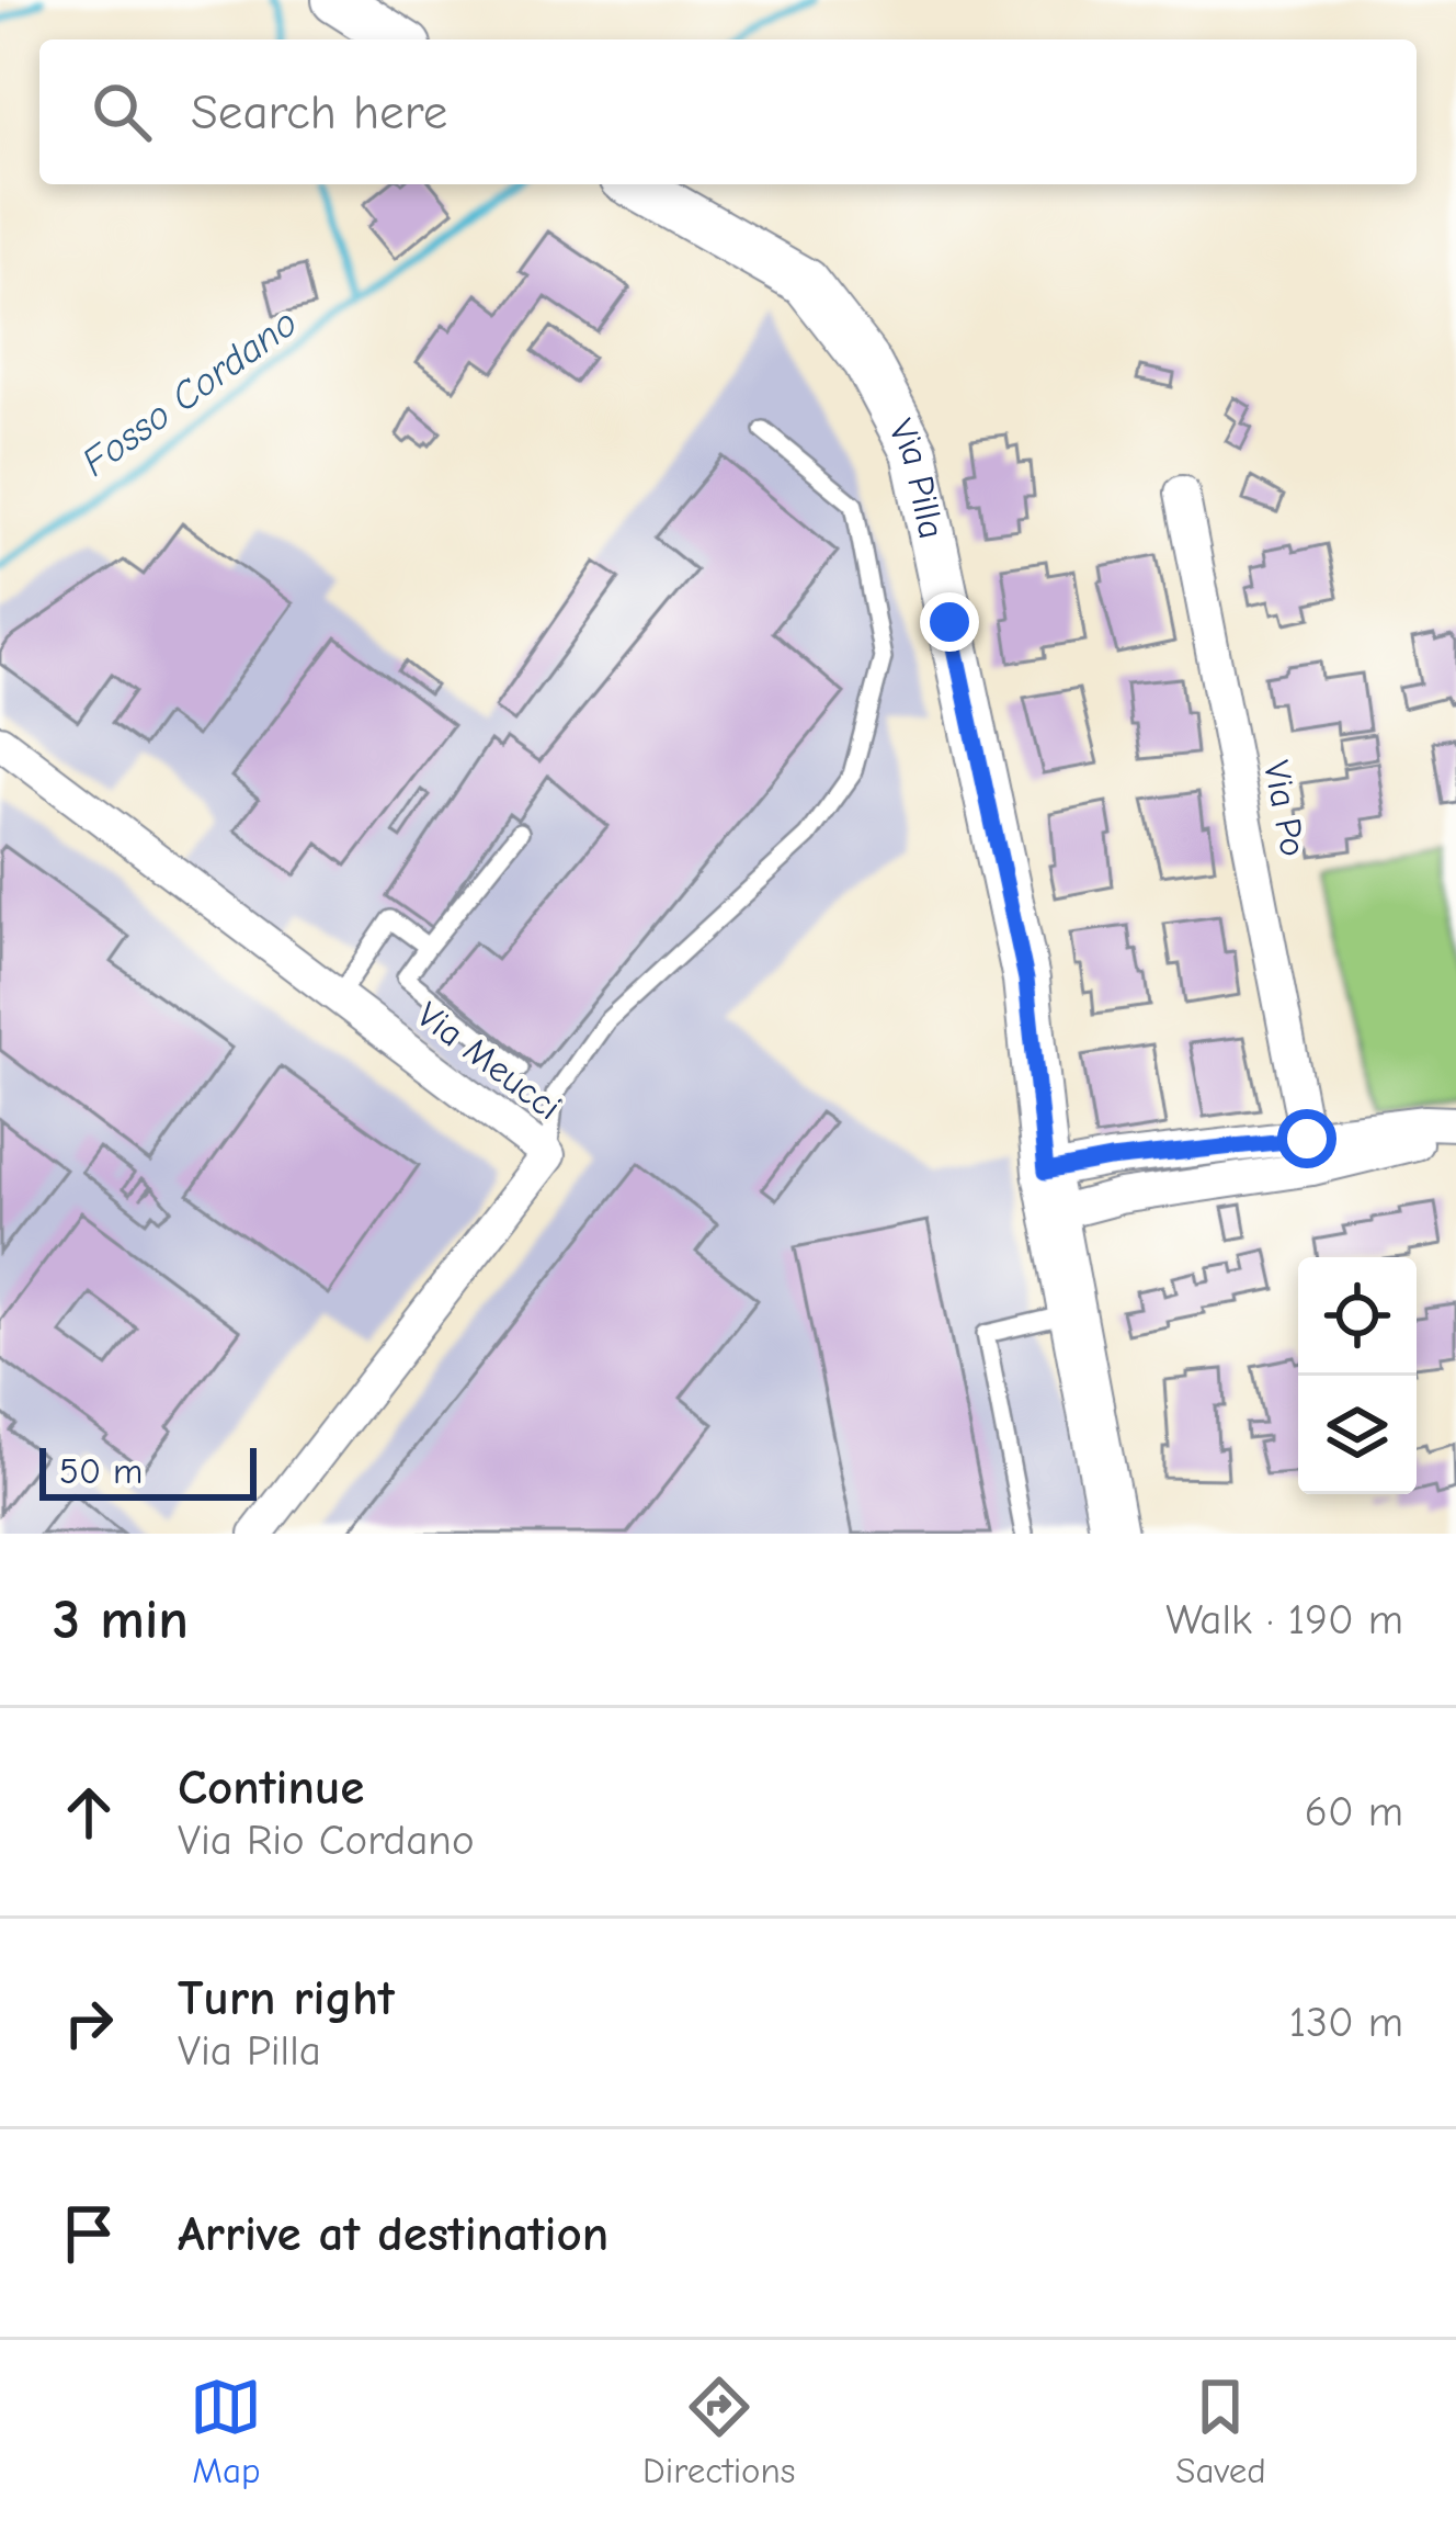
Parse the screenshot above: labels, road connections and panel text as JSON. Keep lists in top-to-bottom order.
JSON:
{
  "streets": {
    "main road": ["Via Pilla"],
    "street": ["Via Po", "Via Meucci"]
  },
  "water": ["Fosso Cordano"],
  "scale_bar": "50 m",
  "page": {
    "search": "Search here",
    "scale": "50 m",
    "heading": ["3 min", "Walk · 190 m"],
    "list": [
      ["Continue", "Via Rio Cordano", "60 m"],
      ["Turn right", "Via Pilla", "130 m"],
      "Arrive at destination"
    ],
    "nav": ["Map", "Directions", "Saved"]
  }
}
